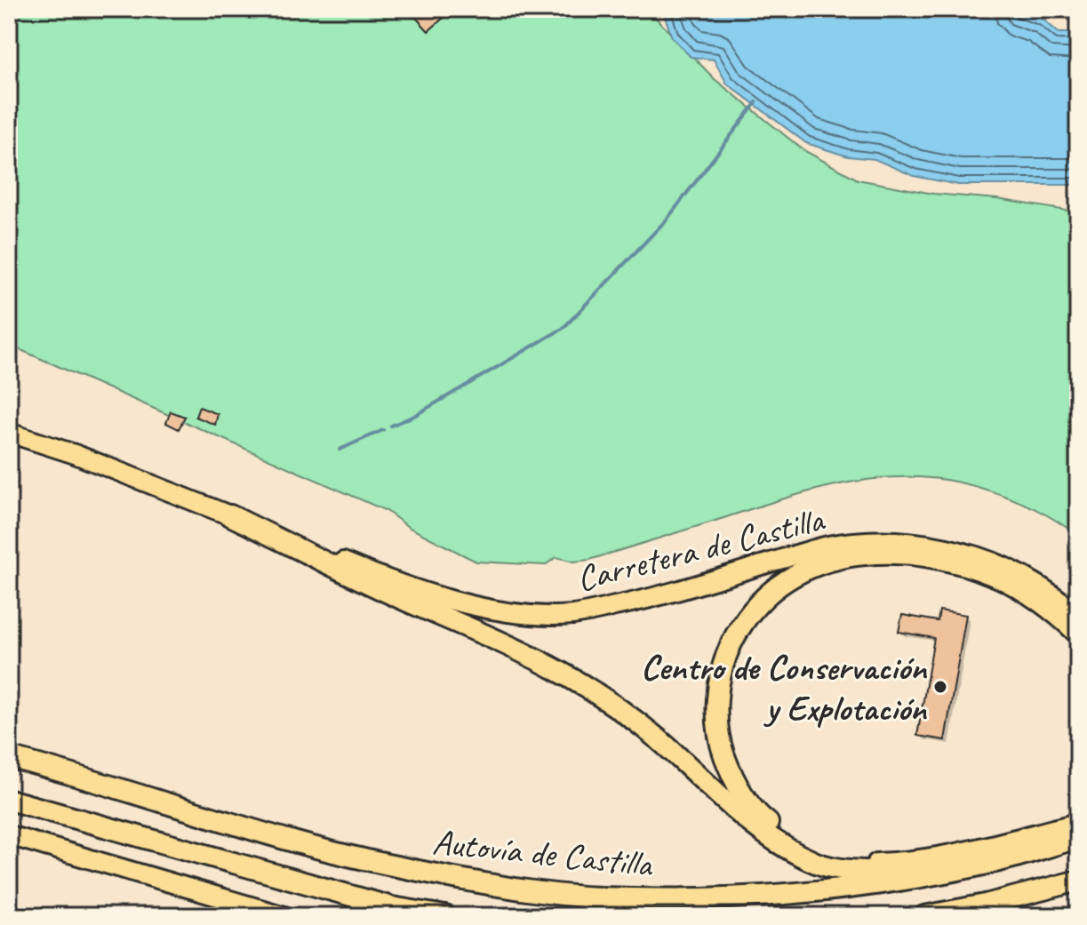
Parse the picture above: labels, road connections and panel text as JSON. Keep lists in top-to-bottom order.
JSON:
{
  "streets": {
    "highway": ["Carretera de Castilla", "Autovía de Castilla"]
  },
  "places": ["Centro de Conservación y Explotación"]
}
